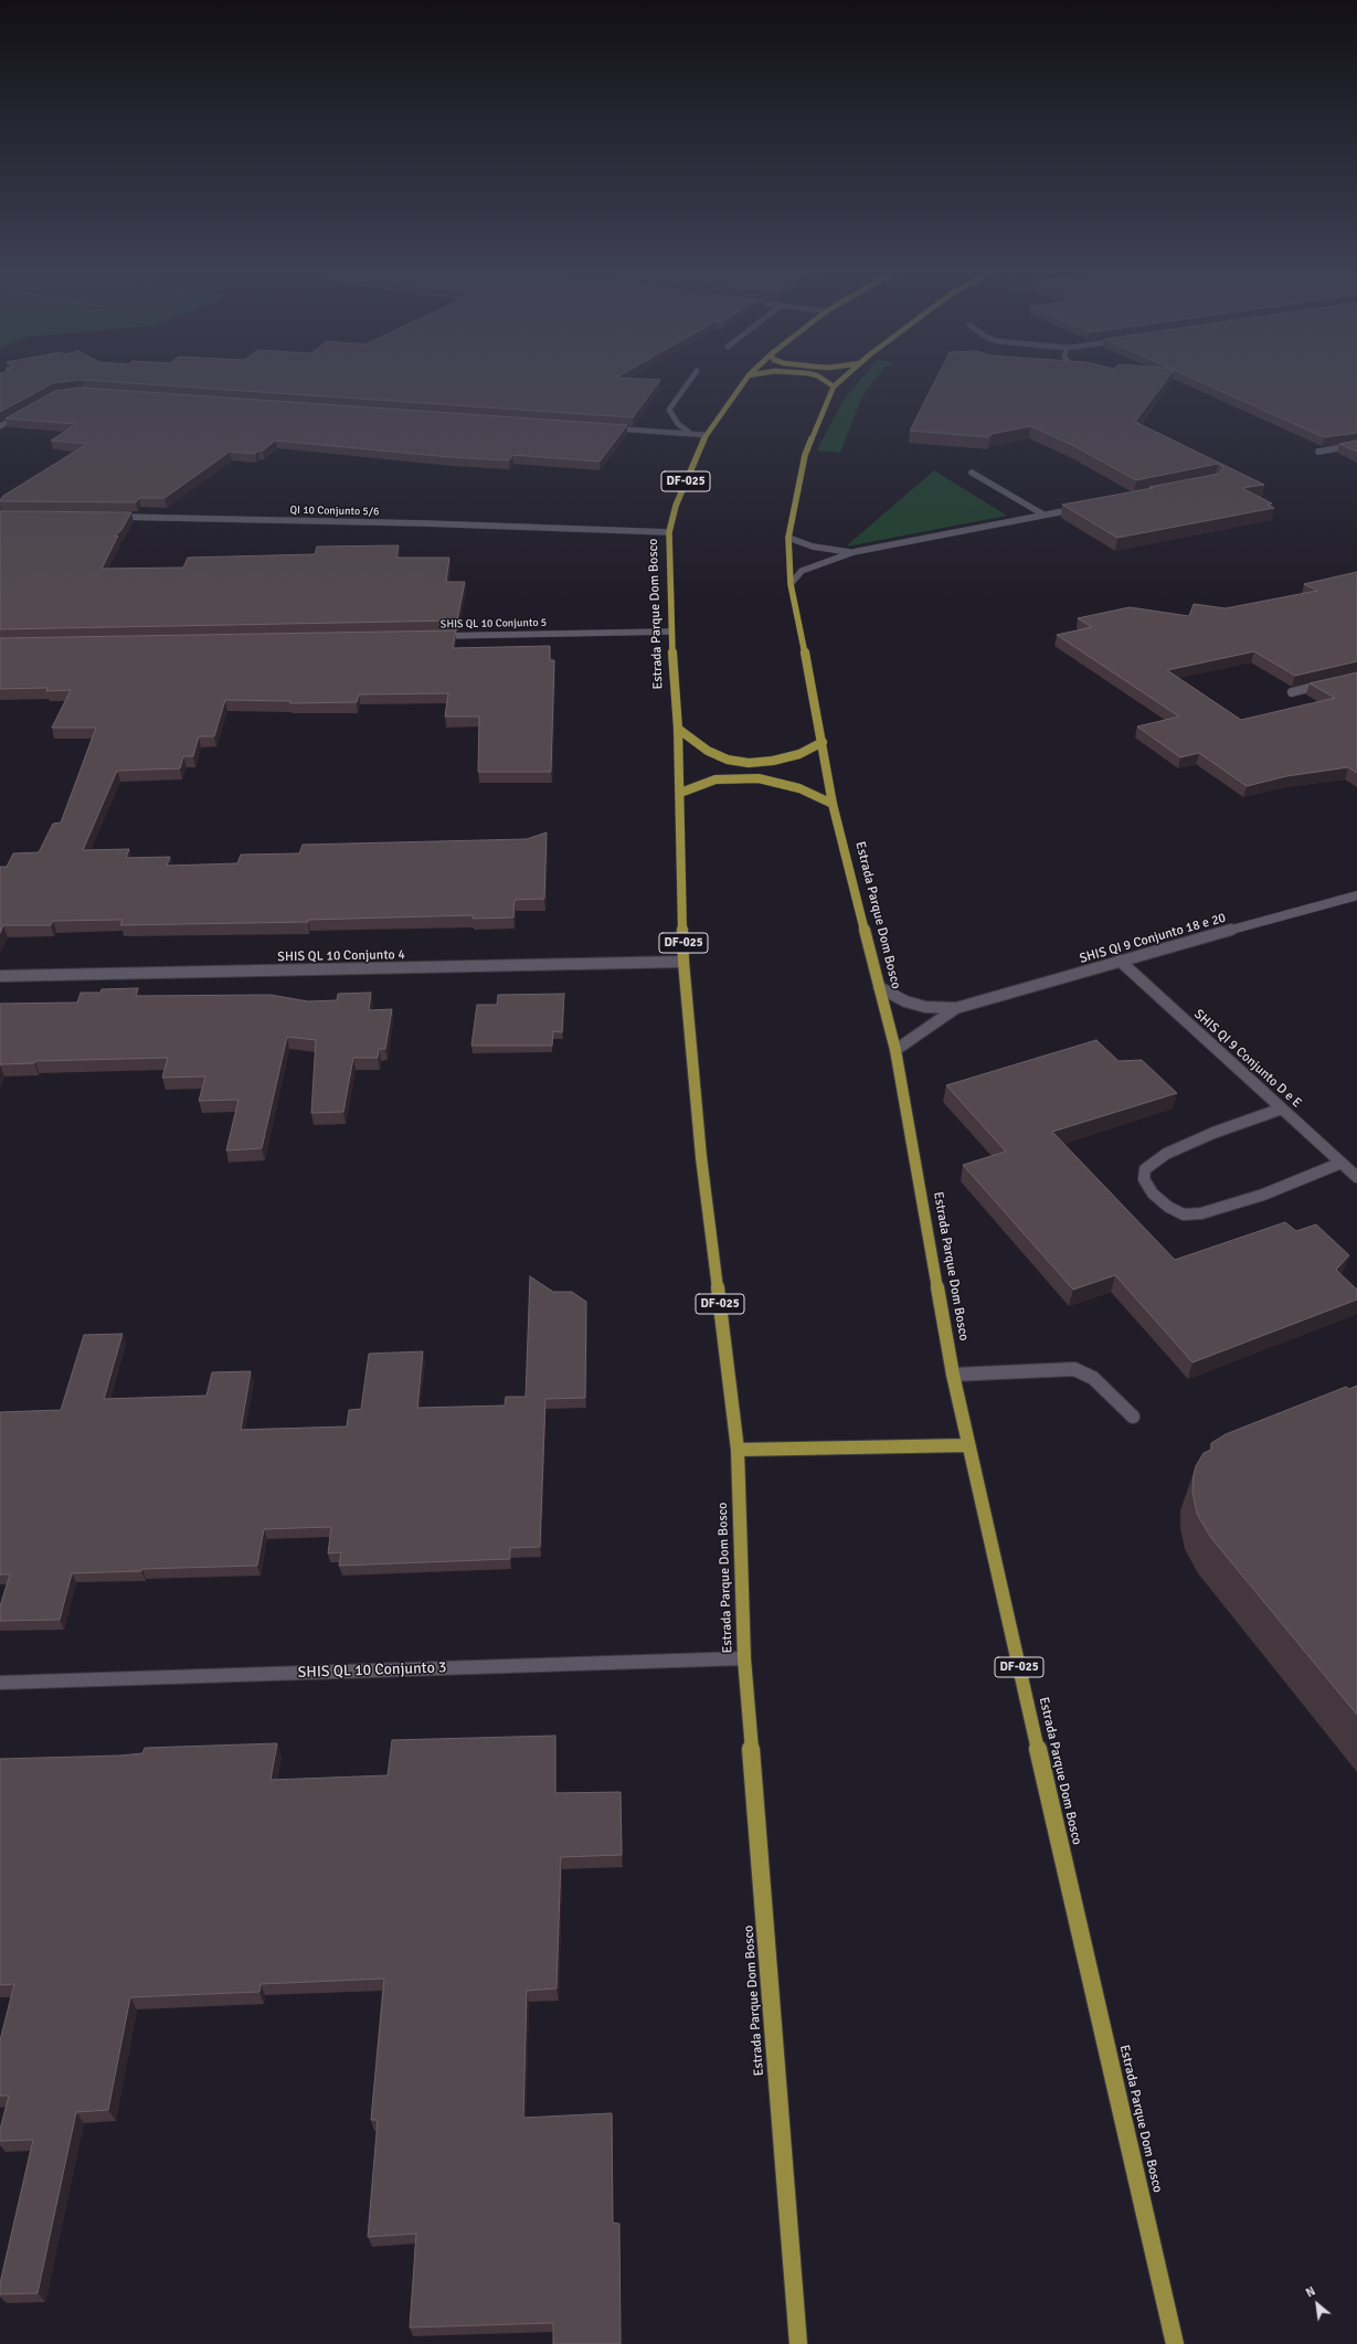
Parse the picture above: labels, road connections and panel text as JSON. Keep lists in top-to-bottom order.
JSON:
{
  "streets": {
    "main road": ["DF-025", "Estrada Parque Dom Bosco"],
    "street": [
      "QI 10 Conjunto 5/6",
      "SHIS QL 10 Conjunto 5",
      "SHIS QI 9 Conjunto 18 e 20",
      "SHIS QL 10 Conjunto 4",
      "SHIS QI 9 Conjunto D e E",
      "SHIS QL 10 Conjunto 3"
    ]
  },
  "crossings": [
    ["QI 10 Conjunto 5/6", "Estrada Parque Dom Bosco"],
    ["Estrada Parque Dom Bosco", "SHIS QL 10 Conjunto 5"],
    ["Estrada Parque Dom Bosco", "SHIS QI 9 Conjunto 18 e 20"],
    ["Estrada Parque Dom Bosco", "SHIS QL 10 Conjunto 4"],
    ["Estrada Parque Dom Bosco", "SHIS QL 10 Conjunto 3"],
    ["SHIS QI 9 Conjunto 18 e 20", "SHIS QI 9 Conjunto D e E"]
  ],
  "north": "top left"
}
